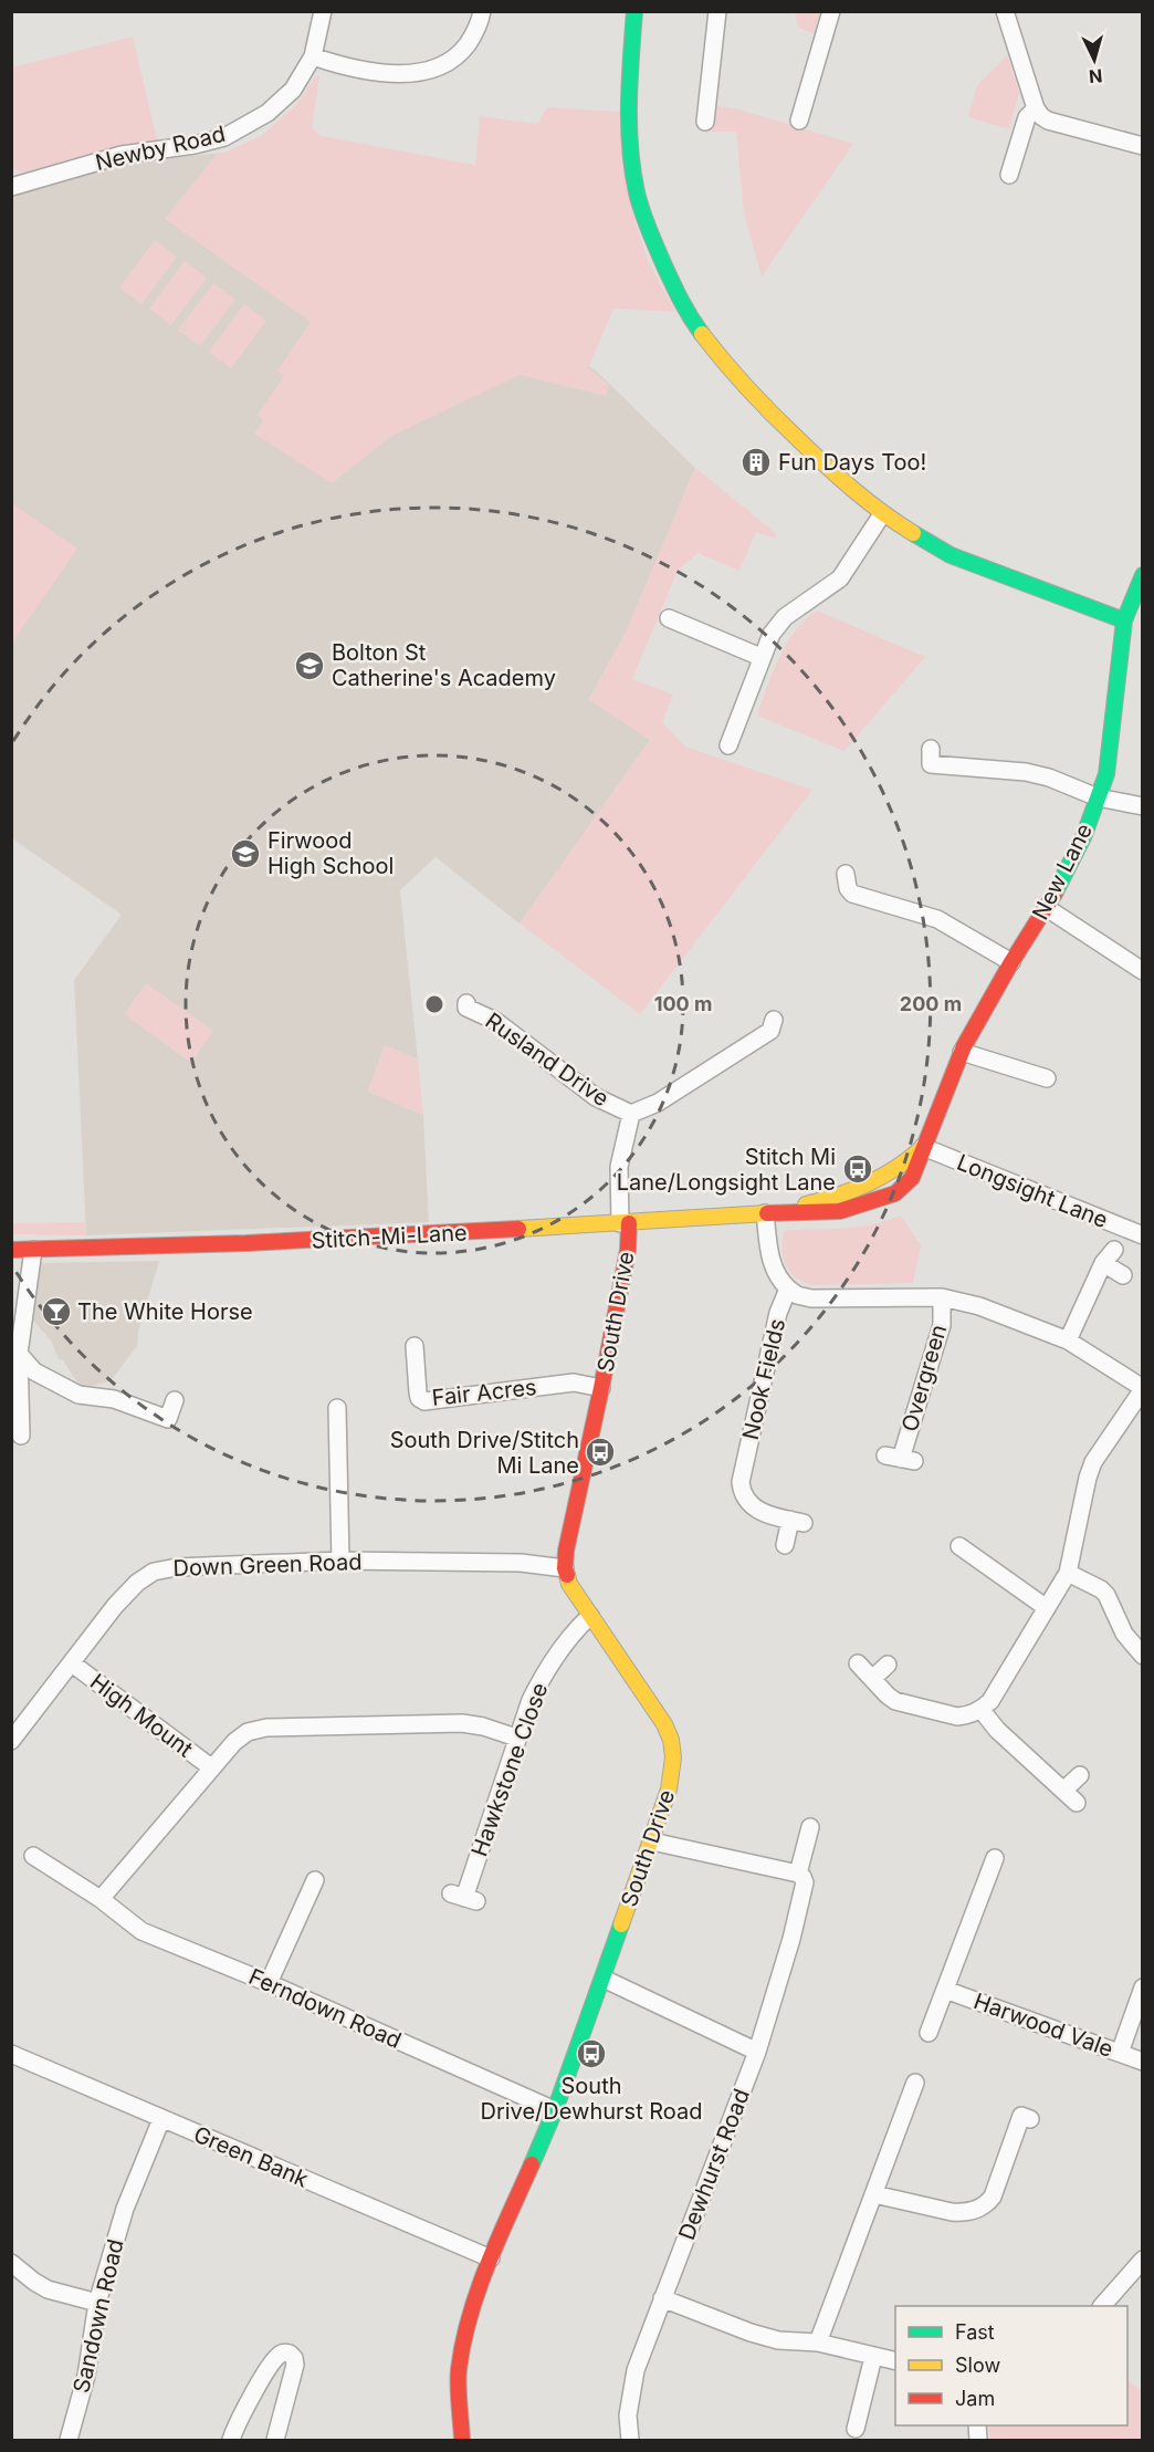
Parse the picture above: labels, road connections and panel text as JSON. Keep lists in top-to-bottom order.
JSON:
{
  "streets": {
    "street": [
      "Newby Road",
      "New Lane",
      "Rusland Drive",
      "Longsight Lane",
      "Stitch-Mi-Lane",
      "South Drive",
      "Overgreen",
      "Nook Fields",
      "Fair Acres",
      "Down Green Road",
      "High Mount",
      "Hawkstone Close",
      "Ferndown Road",
      "Harwood Vale",
      "Green Bank",
      "Dewhurst Road",
      "Sandown Road"
    ]
  },
  "crossings": [
    ["New Lane", "Longsight Lane"],
    ["New Lane", "Stitch-Mi-Lane"],
    ["Rusland Drive", "Stitch-Mi-Lane"],
    ["Rusland Drive", "South Drive"],
    ["Longsight Lane", "Stitch-Mi-Lane"],
    ["Stitch-Mi-Lane", "South Drive"],
    ["Stitch-Mi-Lane", "Nook Fields"],
    ["South Drive", "Fair Acres"],
    ["South Drive", "Down Green Road"],
    ["South Drive", "Hawkstone Close"],
    ["South Drive", "Ferndown Road"],
    ["South Drive", "Green Bank"],
    ["Down Green Road", "High Mount"],
    ["Green Bank", "Sandown Road"]
  ],
  "places": {
    "building": ["Fun Days Too!"],
    "school or university": ["Bolton St Catherine's Academy", "Firwood High School"],
    "bus stop": ["Stitch Mi Lane/Longsight Lane", "South Drive/Stitch Mi Lane", "South Drive/Dewhurst Road"],
    "bar": ["The White Horse"]
  },
  "legend": ["Fast", "Slow", "Jam"],
  "north": "bottom",
  "rings": ["100 m", "200 m"]
}
